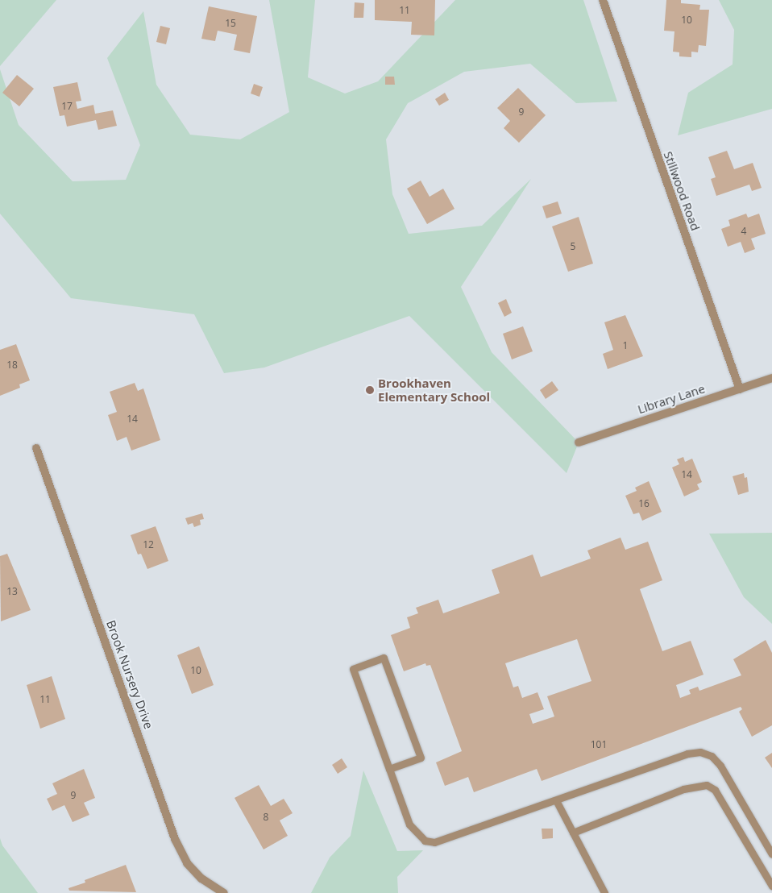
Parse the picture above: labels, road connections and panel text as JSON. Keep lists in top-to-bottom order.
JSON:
{
  "streets": {
    "street": ["Stillwood Road", "Library Lane", "Brook Nursery Drive"]
  },
  "crossings": [
    ["Stillwood Road", "Library Lane"]
  ],
  "places": ["Brookhaven Elementary School"],
  "house_numbers": [
    "11",
    "10",
    "15",
    "17",
    "9",
    "4",
    "5",
    "1",
    "18",
    "14",
    "14",
    "16",
    "12",
    "13",
    "10",
    "11",
    "101",
    "9",
    "8"
  ]
}
